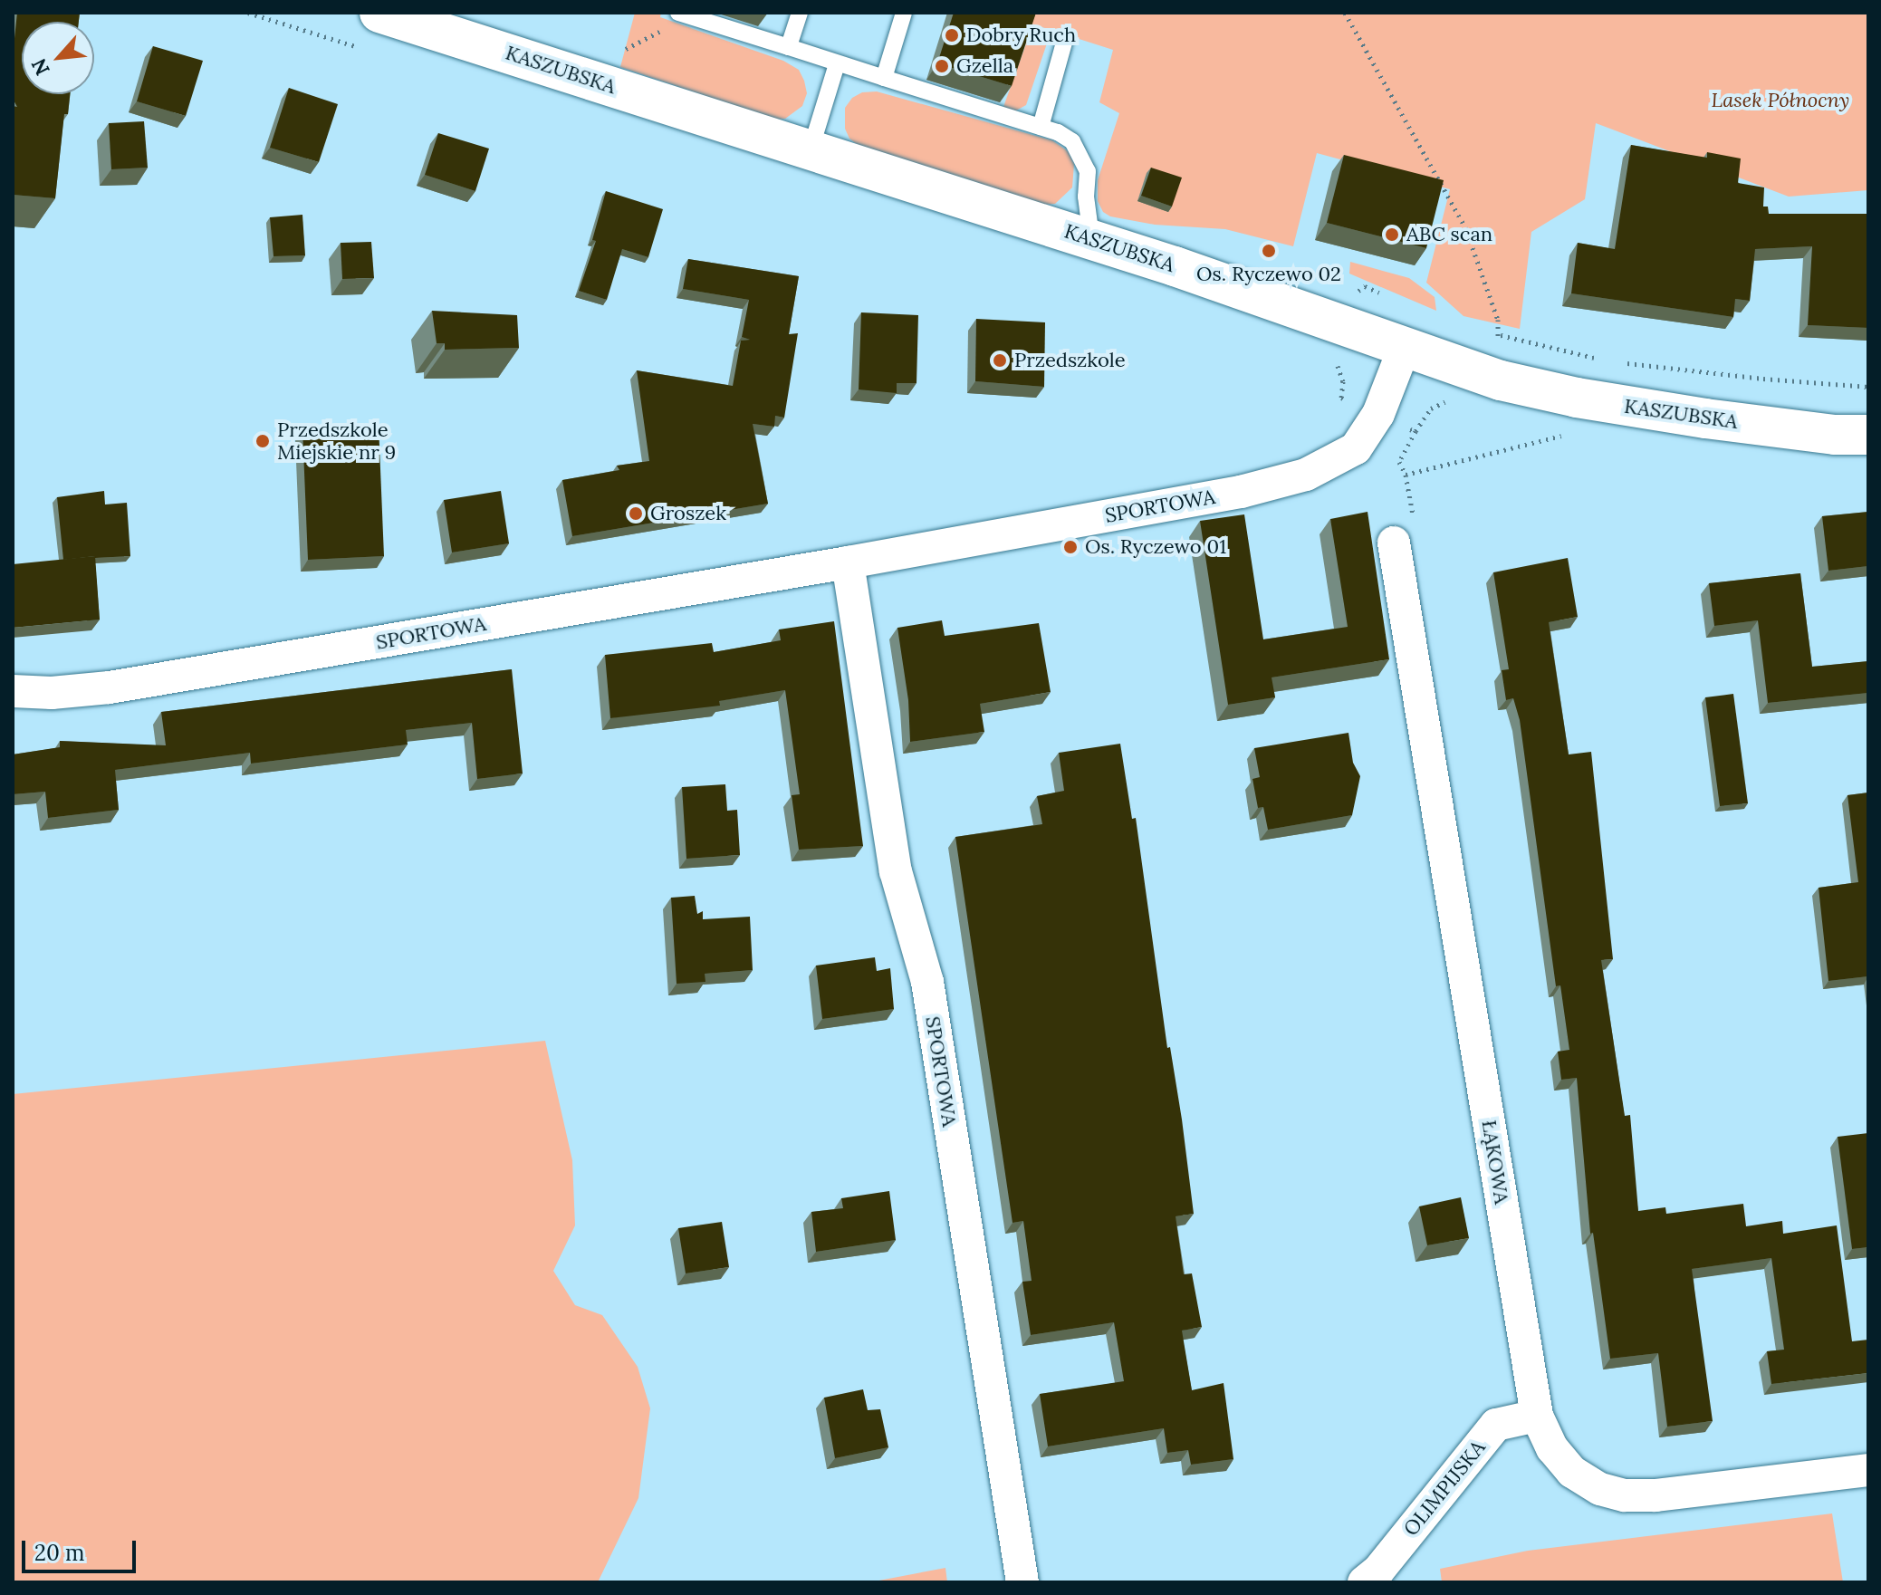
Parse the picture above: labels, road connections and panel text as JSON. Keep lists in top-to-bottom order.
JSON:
{
  "streets": {
    "main road": ["KASZUBSKA"],
    "street": ["SPORTOWA", "ŁĄKOWA", "OLIMPIJSKA"]
  },
  "crossings": [
    ["KASZUBSKA", "SPORTOWA"],
    ["ŁĄKOWA", "OLIMPIJSKA"]
  ],
  "parks": ["Lasek Północny"],
  "places": [
    "Dobry Ruch",
    "Gzella",
    "ABC scan",
    "Os. Ryczewo 02",
    "Przedszkole",
    "Przedszkole Miejskie nr 9",
    "Groszek",
    "Os. Ryczewo 01"
  ],
  "scale_bar": "20 m",
  "north": "bottom left"
}
